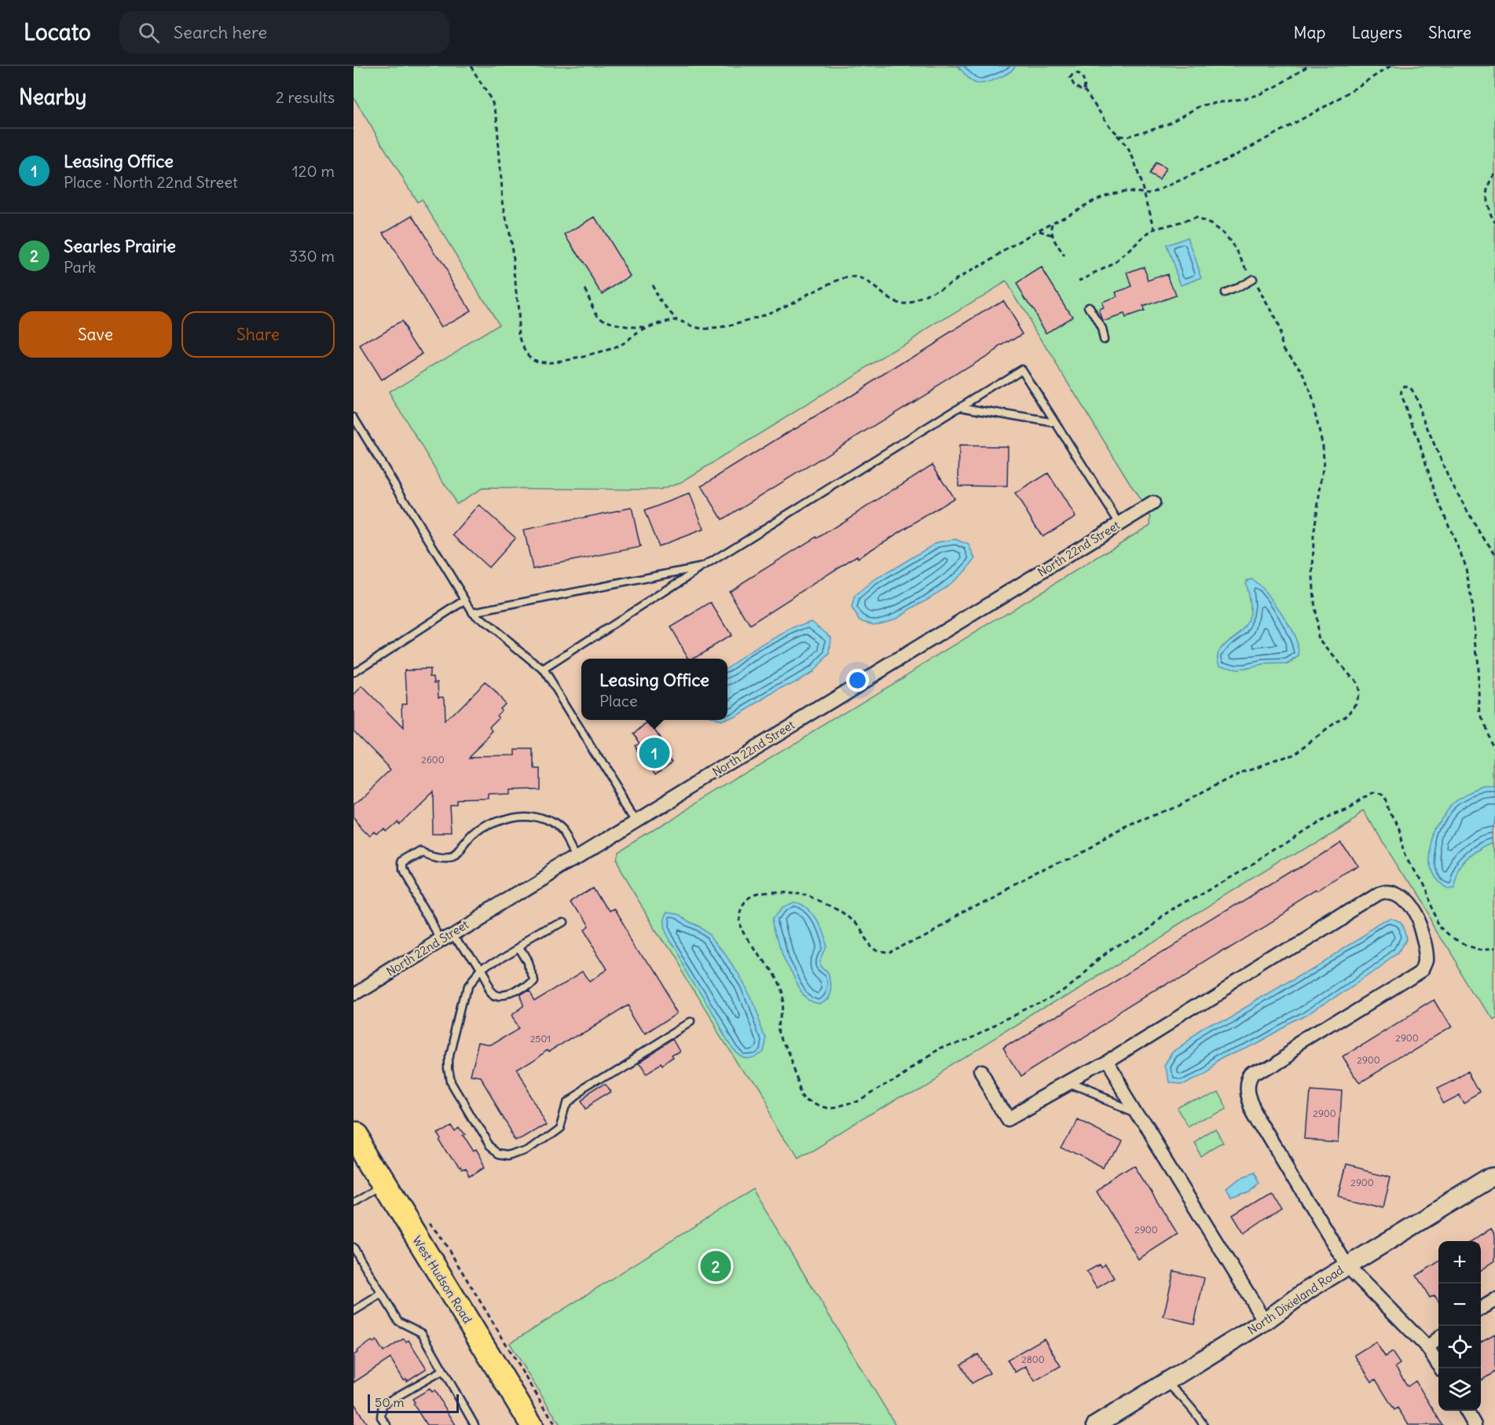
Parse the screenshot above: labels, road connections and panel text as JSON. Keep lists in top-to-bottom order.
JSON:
{
  "streets": {
    "highway": ["West Hudson Road"],
    "street": ["North 22nd Street", "North Dixieland Road"]
  },
  "house_numbers": [
    "2600",
    "2900",
    "2501",
    "2900",
    "2900",
    "2900",
    "2900",
    "2800"
  ],
  "scale_bar": "50 m",
  "page": {
    "header": "Locato",
    "search": "Search here",
    "nav": ["Map", "Layers", "Share"],
    "heading": ["Nearby", "2 results"],
    "list": [
      {
        "mark": "1",
        "name": "Leasing Office",
        "note": "Place · North 22nd Street",
        "value": "120 m"
      },
      {
        "mark": "2",
        "name": "Searles Prairie",
        "note": "Park",
        "value": "330 m"
      }
    ],
    "buttons": ["Save", "Share"],
    "popup": ["Leasing Office", "Place"],
    "pins": ["1", "2"],
    "map_buttons": ["+", "−"],
    "scale": "50 m"
  }
}
